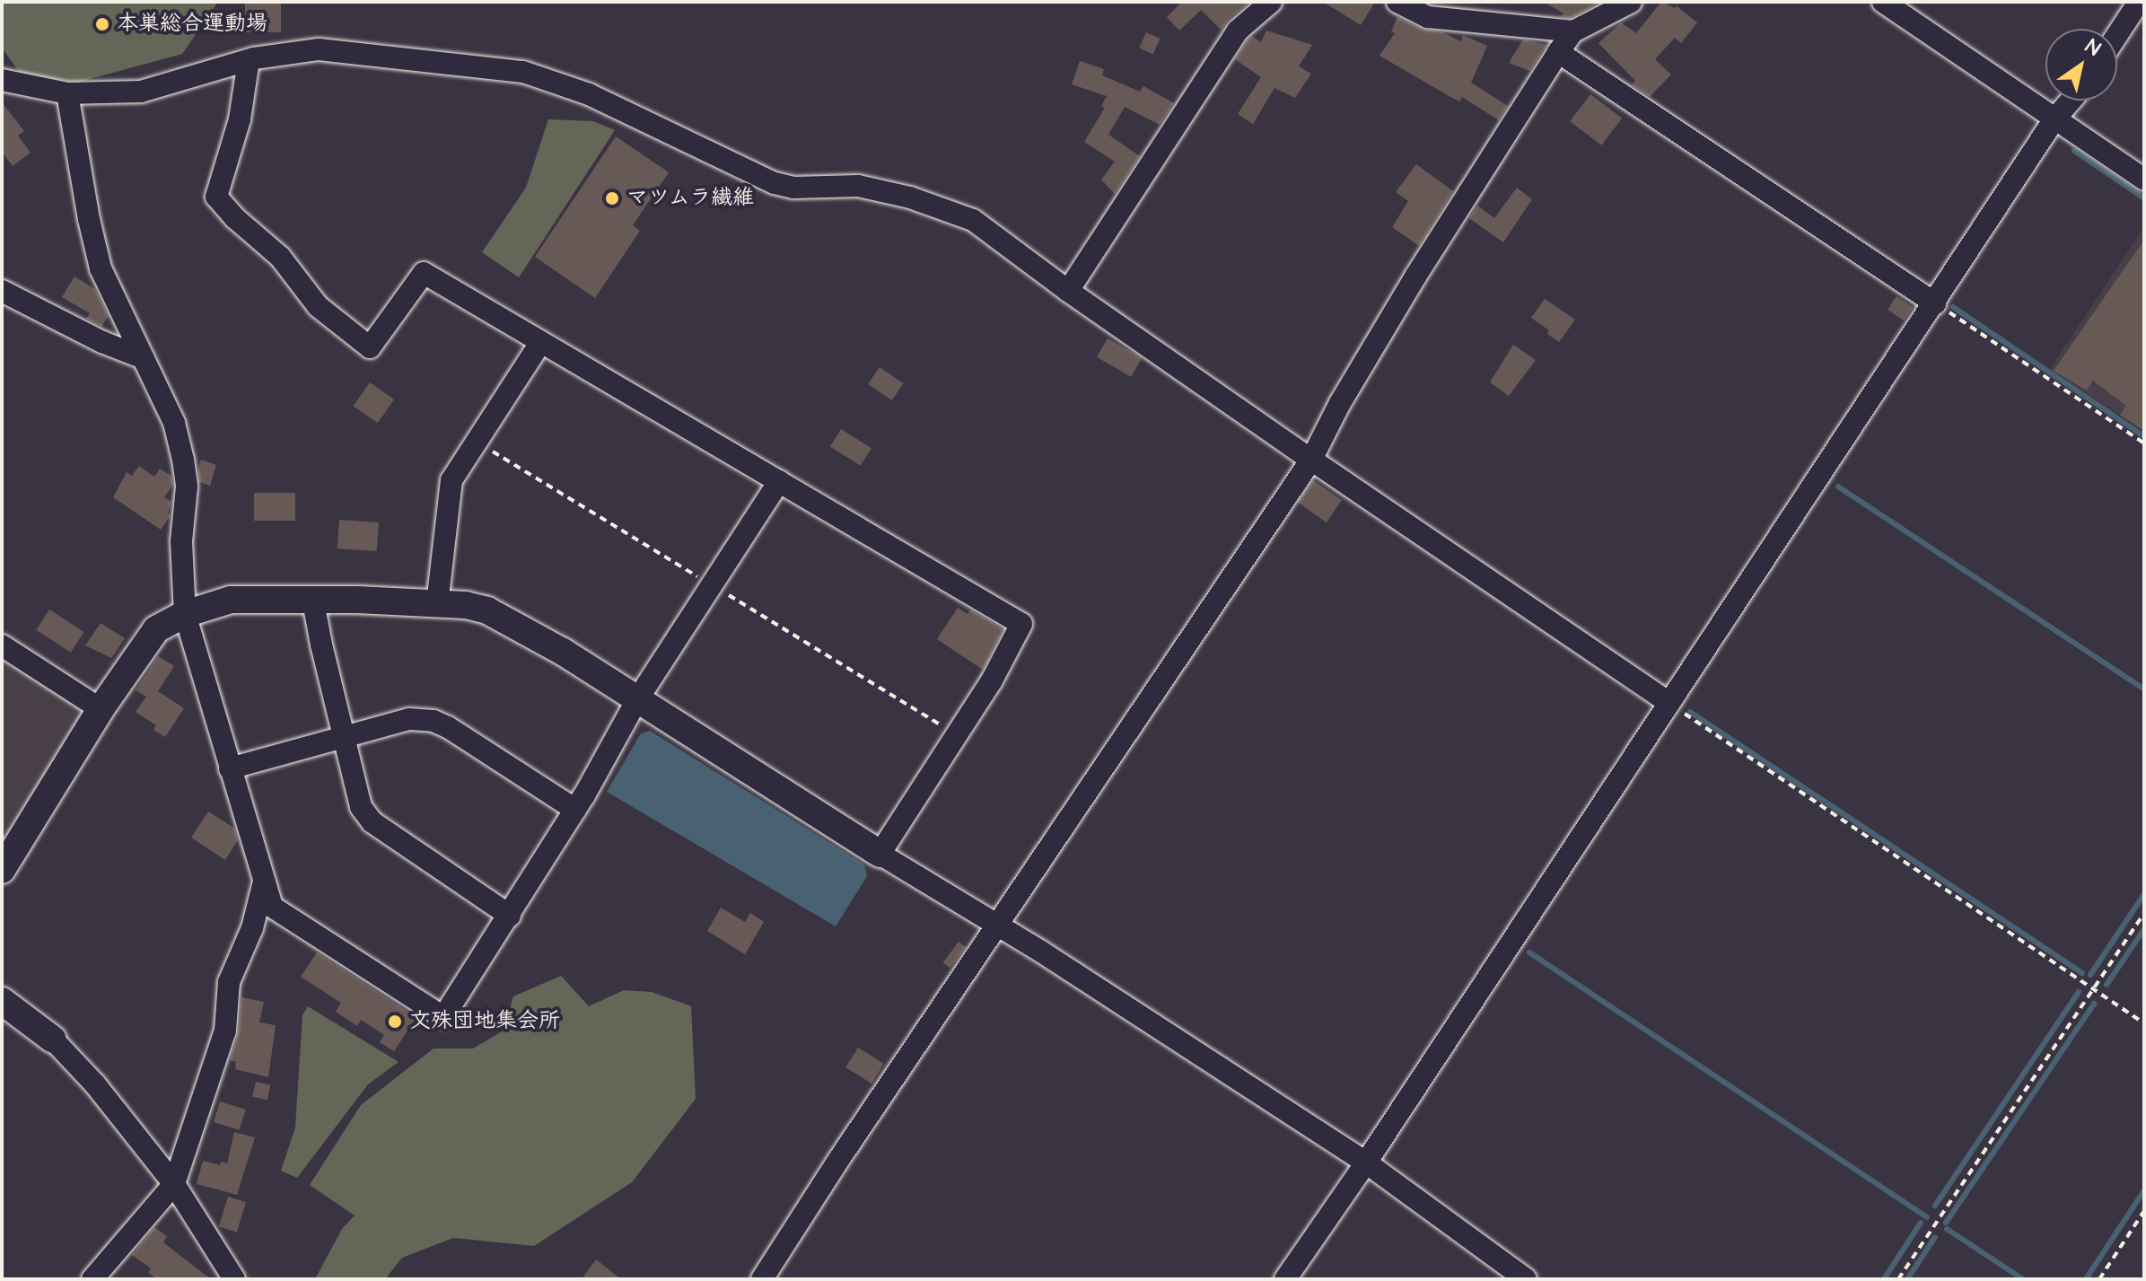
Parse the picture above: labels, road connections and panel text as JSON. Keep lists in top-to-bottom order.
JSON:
{
  "places": ["本巣総合運動場", "マツムラ繊維", "文殊団地集会所"],
  "north": "top right"
}
